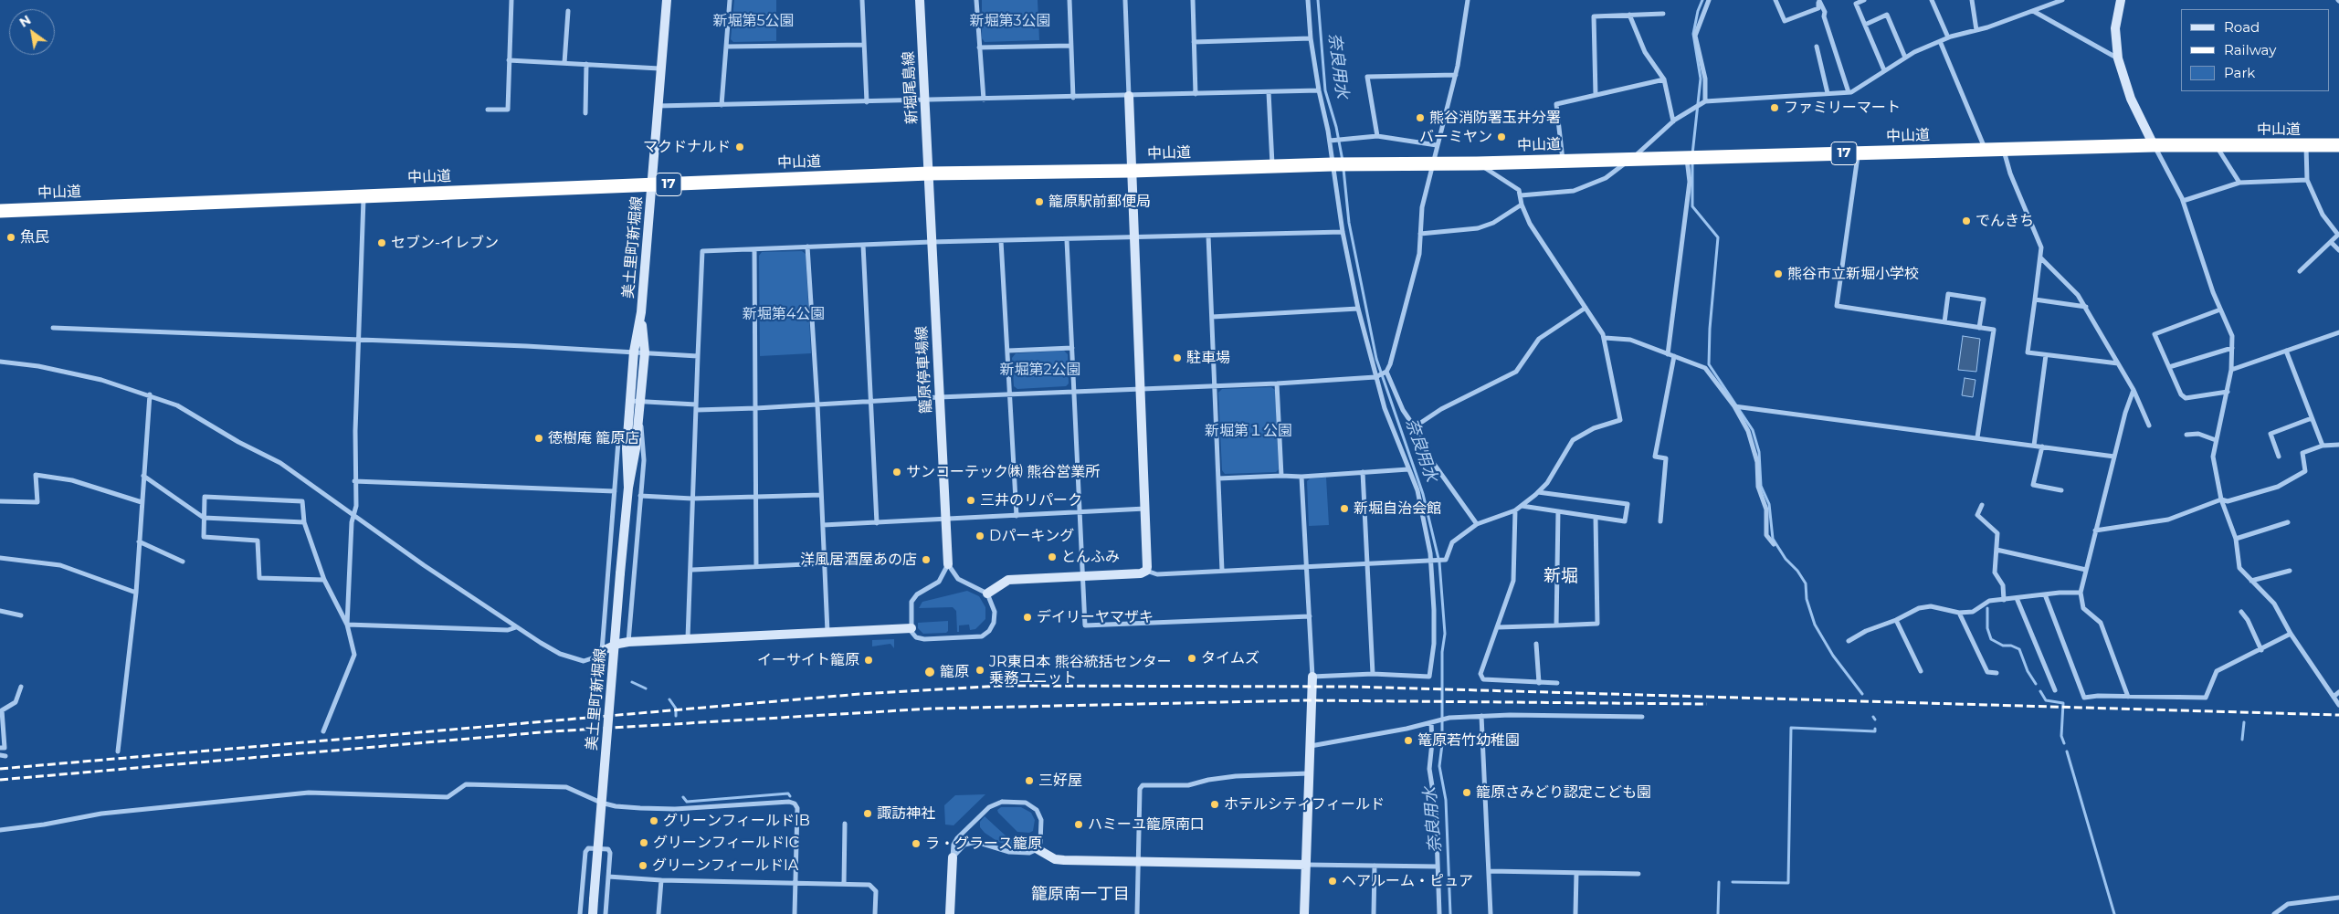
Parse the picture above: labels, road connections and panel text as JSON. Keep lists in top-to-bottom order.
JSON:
{
  "streets": {
    "highway": ["中山道", "17"],
    "street": ["新堀尾島線", "美土里町新堀線", "籠原停車場線"]
  },
  "crossings": [
    ["新堀尾島線", "中山道"],
    ["新堀尾島線", "籠原停車場線"],
    ["中山道", "美土里町新堀線"],
    ["中山道", "籠原停車場線"]
  ],
  "districts": ["新堀", "籠原南一丁目"],
  "water": ["奈良用水"],
  "parks": [
    "新堀第5公園",
    "新堀第3公園",
    "新堀第4公園",
    "新堀第2公園",
    "新堀第１公園"
  ],
  "places": [
    "ファミリーマート",
    "熊谷消防署玉井分署",
    "バーミヤン",
    "マクドナルド",
    "籠原駅前郵便局",
    "でんきち",
    "魚民",
    "セブン-イレブン",
    "熊谷市立新堀小学校",
    "駐車場",
    "徳樹庵 籠原店",
    "サンコーテック㈱ 熊谷営業所",
    "三井のリパーク",
    "新堀自治会館",
    "Dパーキング",
    "とんふみ",
    "洋風居酒屋あの店",
    "デイリーヤマザキ",
    "タイムズ",
    "イーサイト籠原",
    "JR東日本 熊谷統括センター 乗務ユニット",
    "籠原",
    "篭原若竹幼稚園",
    "三好屋",
    "籠原さみどり認定こども園",
    "ホテルシティフィールド",
    "諏訪神社",
    "グリーンフィールドIB",
    "ハミーユ籠原南口",
    "グリーンフィールドIC",
    "ラ・グラース籠原",
    "グリーンフィールドIA",
    "ヘアルーム・ピュア"
  ],
  "legend": ["Road", "Railway", "Park"],
  "north": "top left"
}
